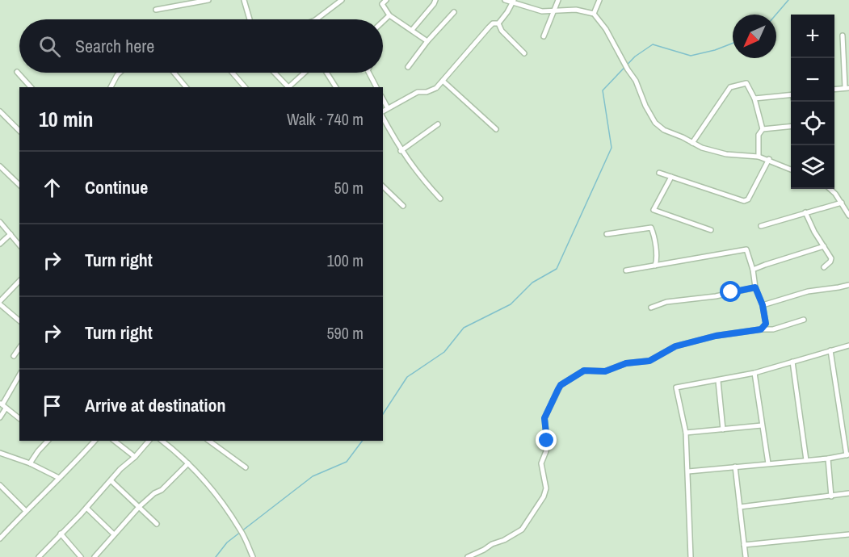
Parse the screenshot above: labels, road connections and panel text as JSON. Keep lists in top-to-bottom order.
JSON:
{
  "north": "bottom left",
  "page": {
    "map_buttons": ["+", "−"],
    "search": "Search here",
    "heading": ["10 min", "Walk · 740 m"],
    "list": [
      ["Continue", "50 m"],
      ["Turn right", "100 m"],
      ["Turn right", "590 m"],
      "Arrive at destination"
    ]
  }
}
